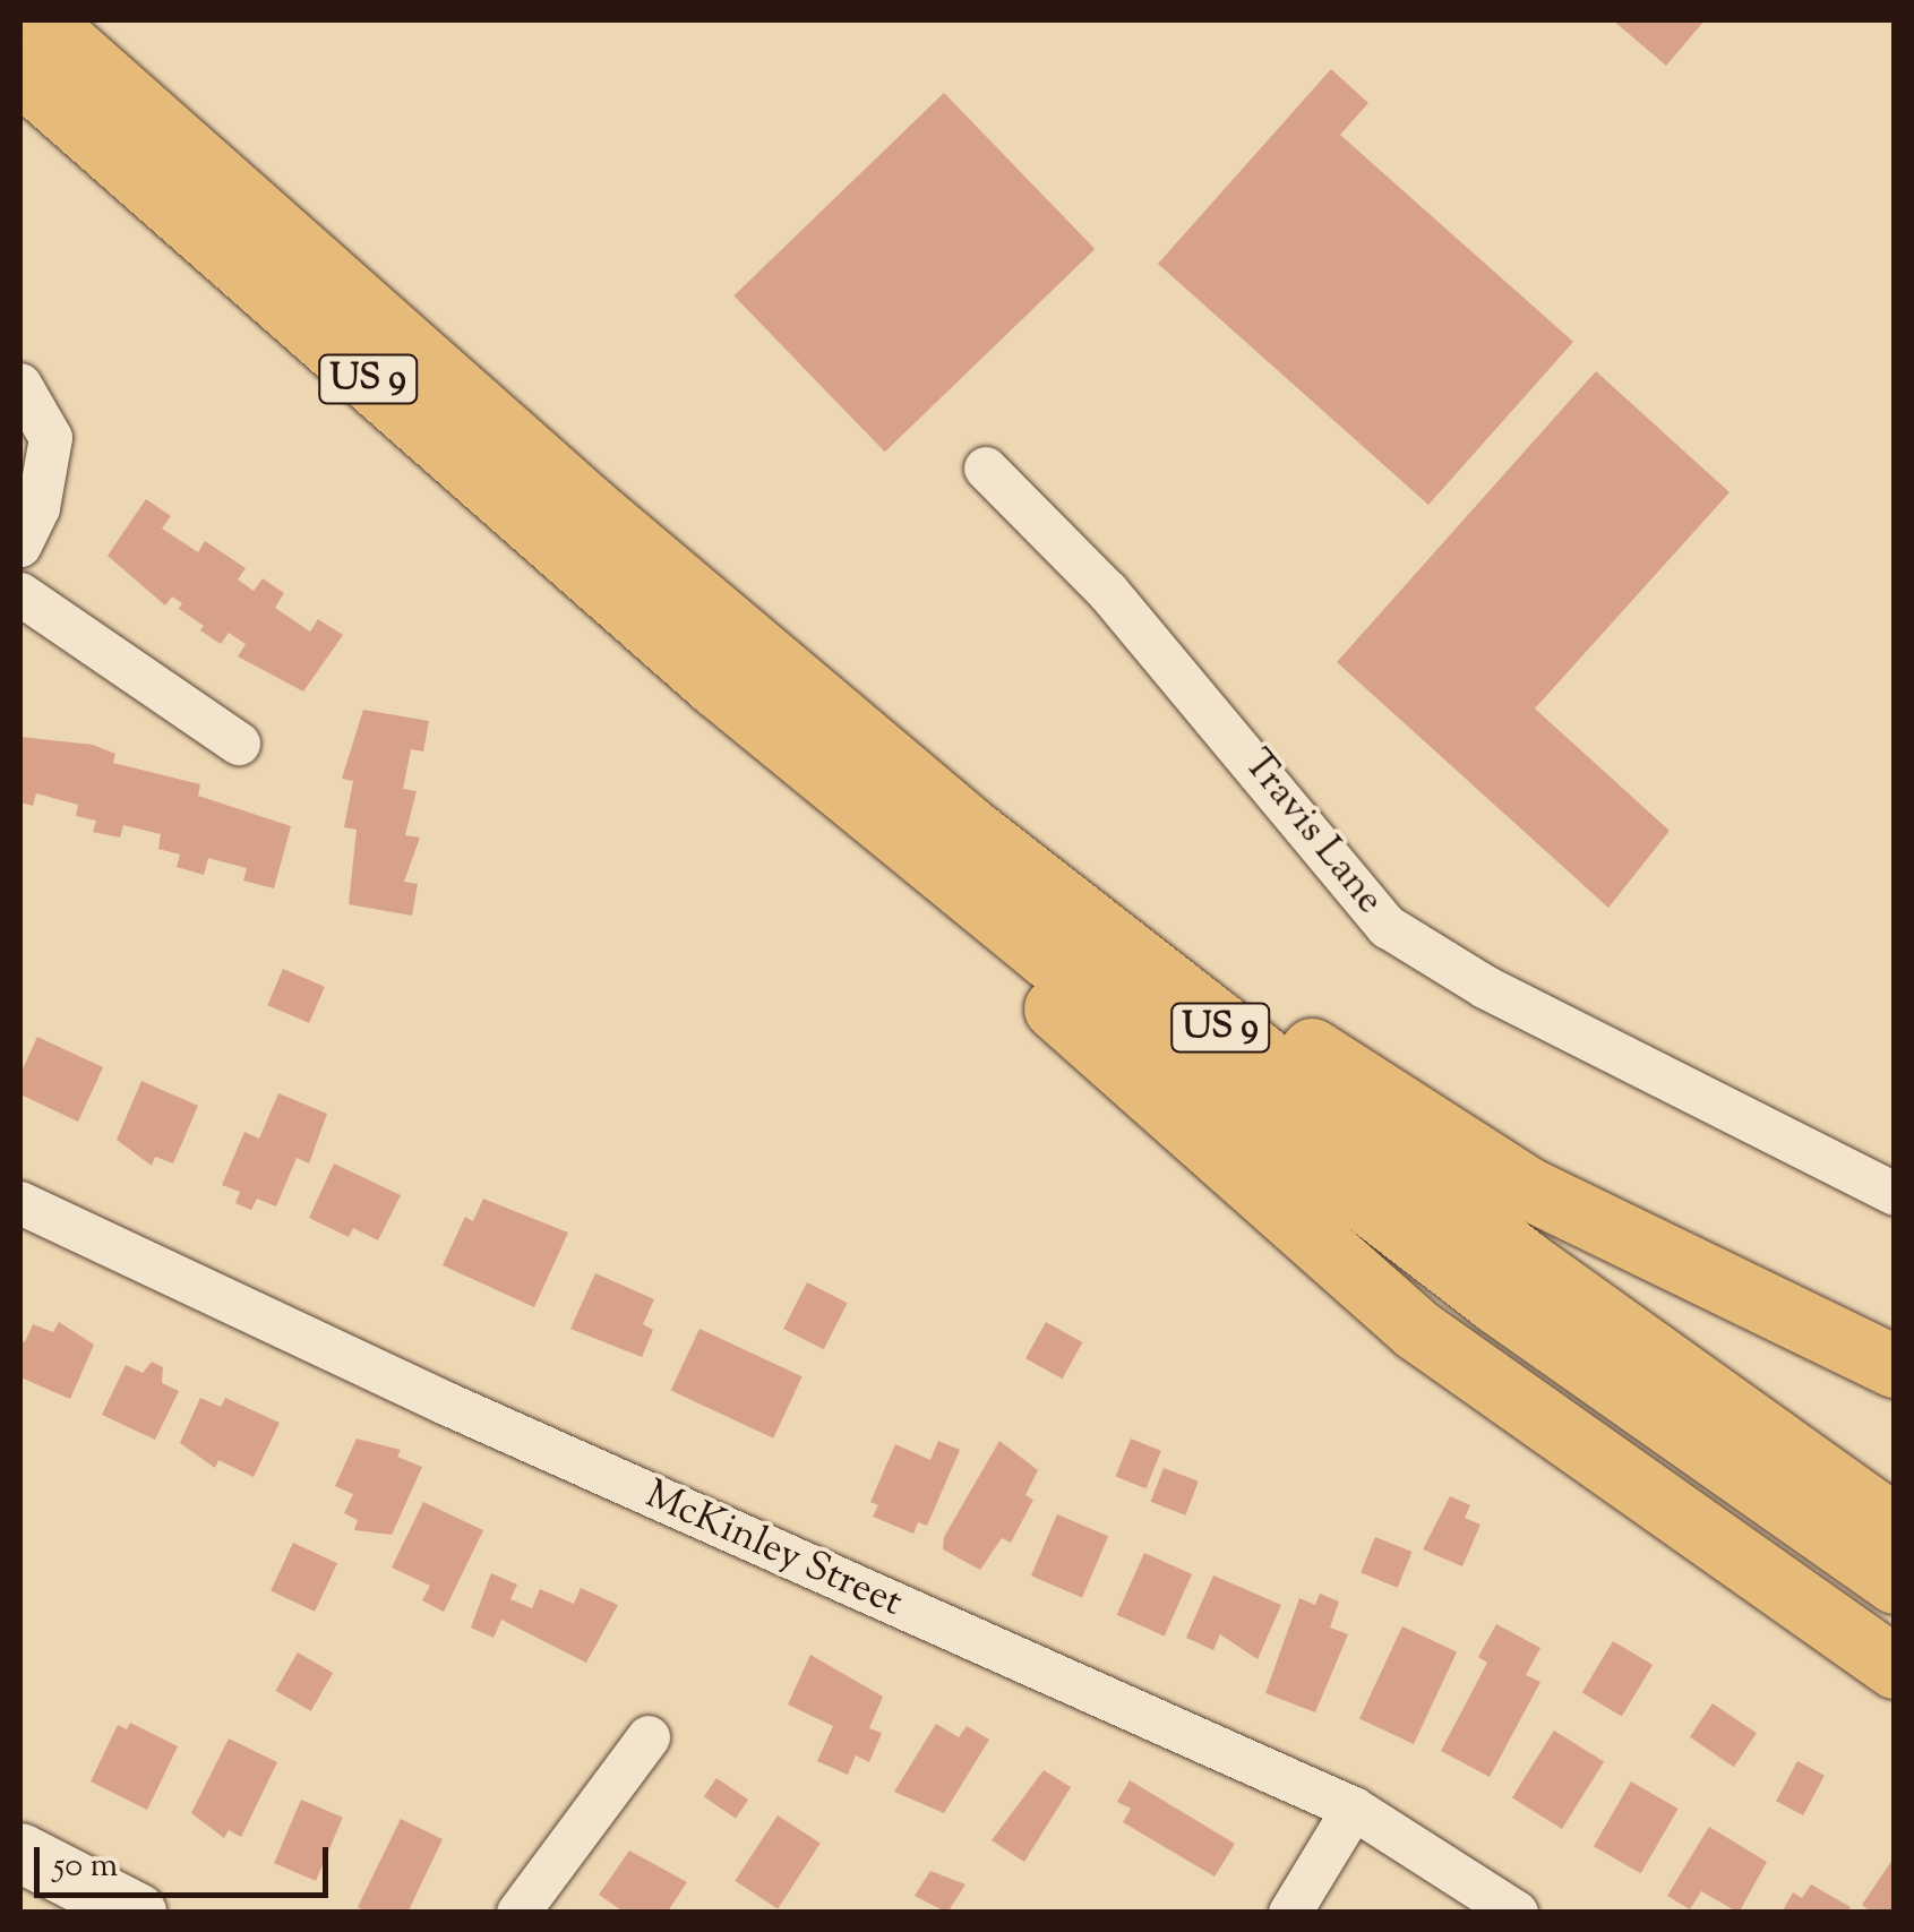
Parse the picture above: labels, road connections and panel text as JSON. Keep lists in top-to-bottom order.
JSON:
{
  "streets": {
    "highway": ["US 9"],
    "street": ["Travis Lane", "McKinley Street"]
  },
  "scale_bar": "50 m"
}
